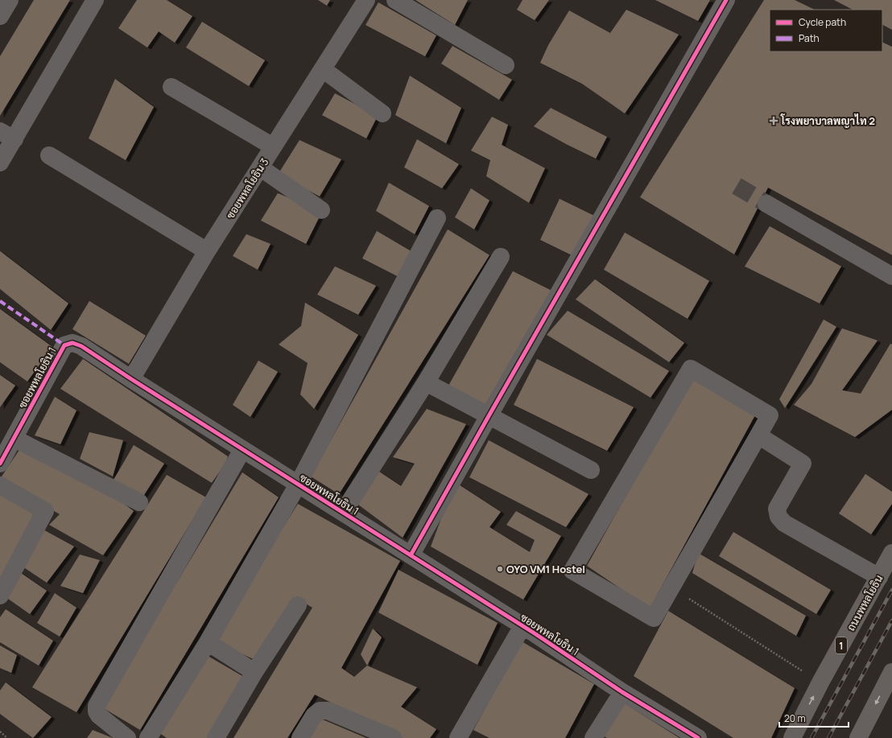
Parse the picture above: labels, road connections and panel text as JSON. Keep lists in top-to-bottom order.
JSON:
{
  "streets": {
    "main road": ["ถนนพหลโยธิน", "1"],
    "street": ["ซอยพหลโยธิน 3", "ซอยพหลโยธิน 1"]
  },
  "crossings": [
    ["ซอยพหลโยธิน 3", "ซอยพหลโยธิน 1"]
  ],
  "places": {
    "health": ["โรงพยาบาลพญาไท 2"],
    "other": ["OYO VM1 Hostel"]
  },
  "legend": ["Cycle path", "Path"],
  "scale_bar": "20 m"
}
